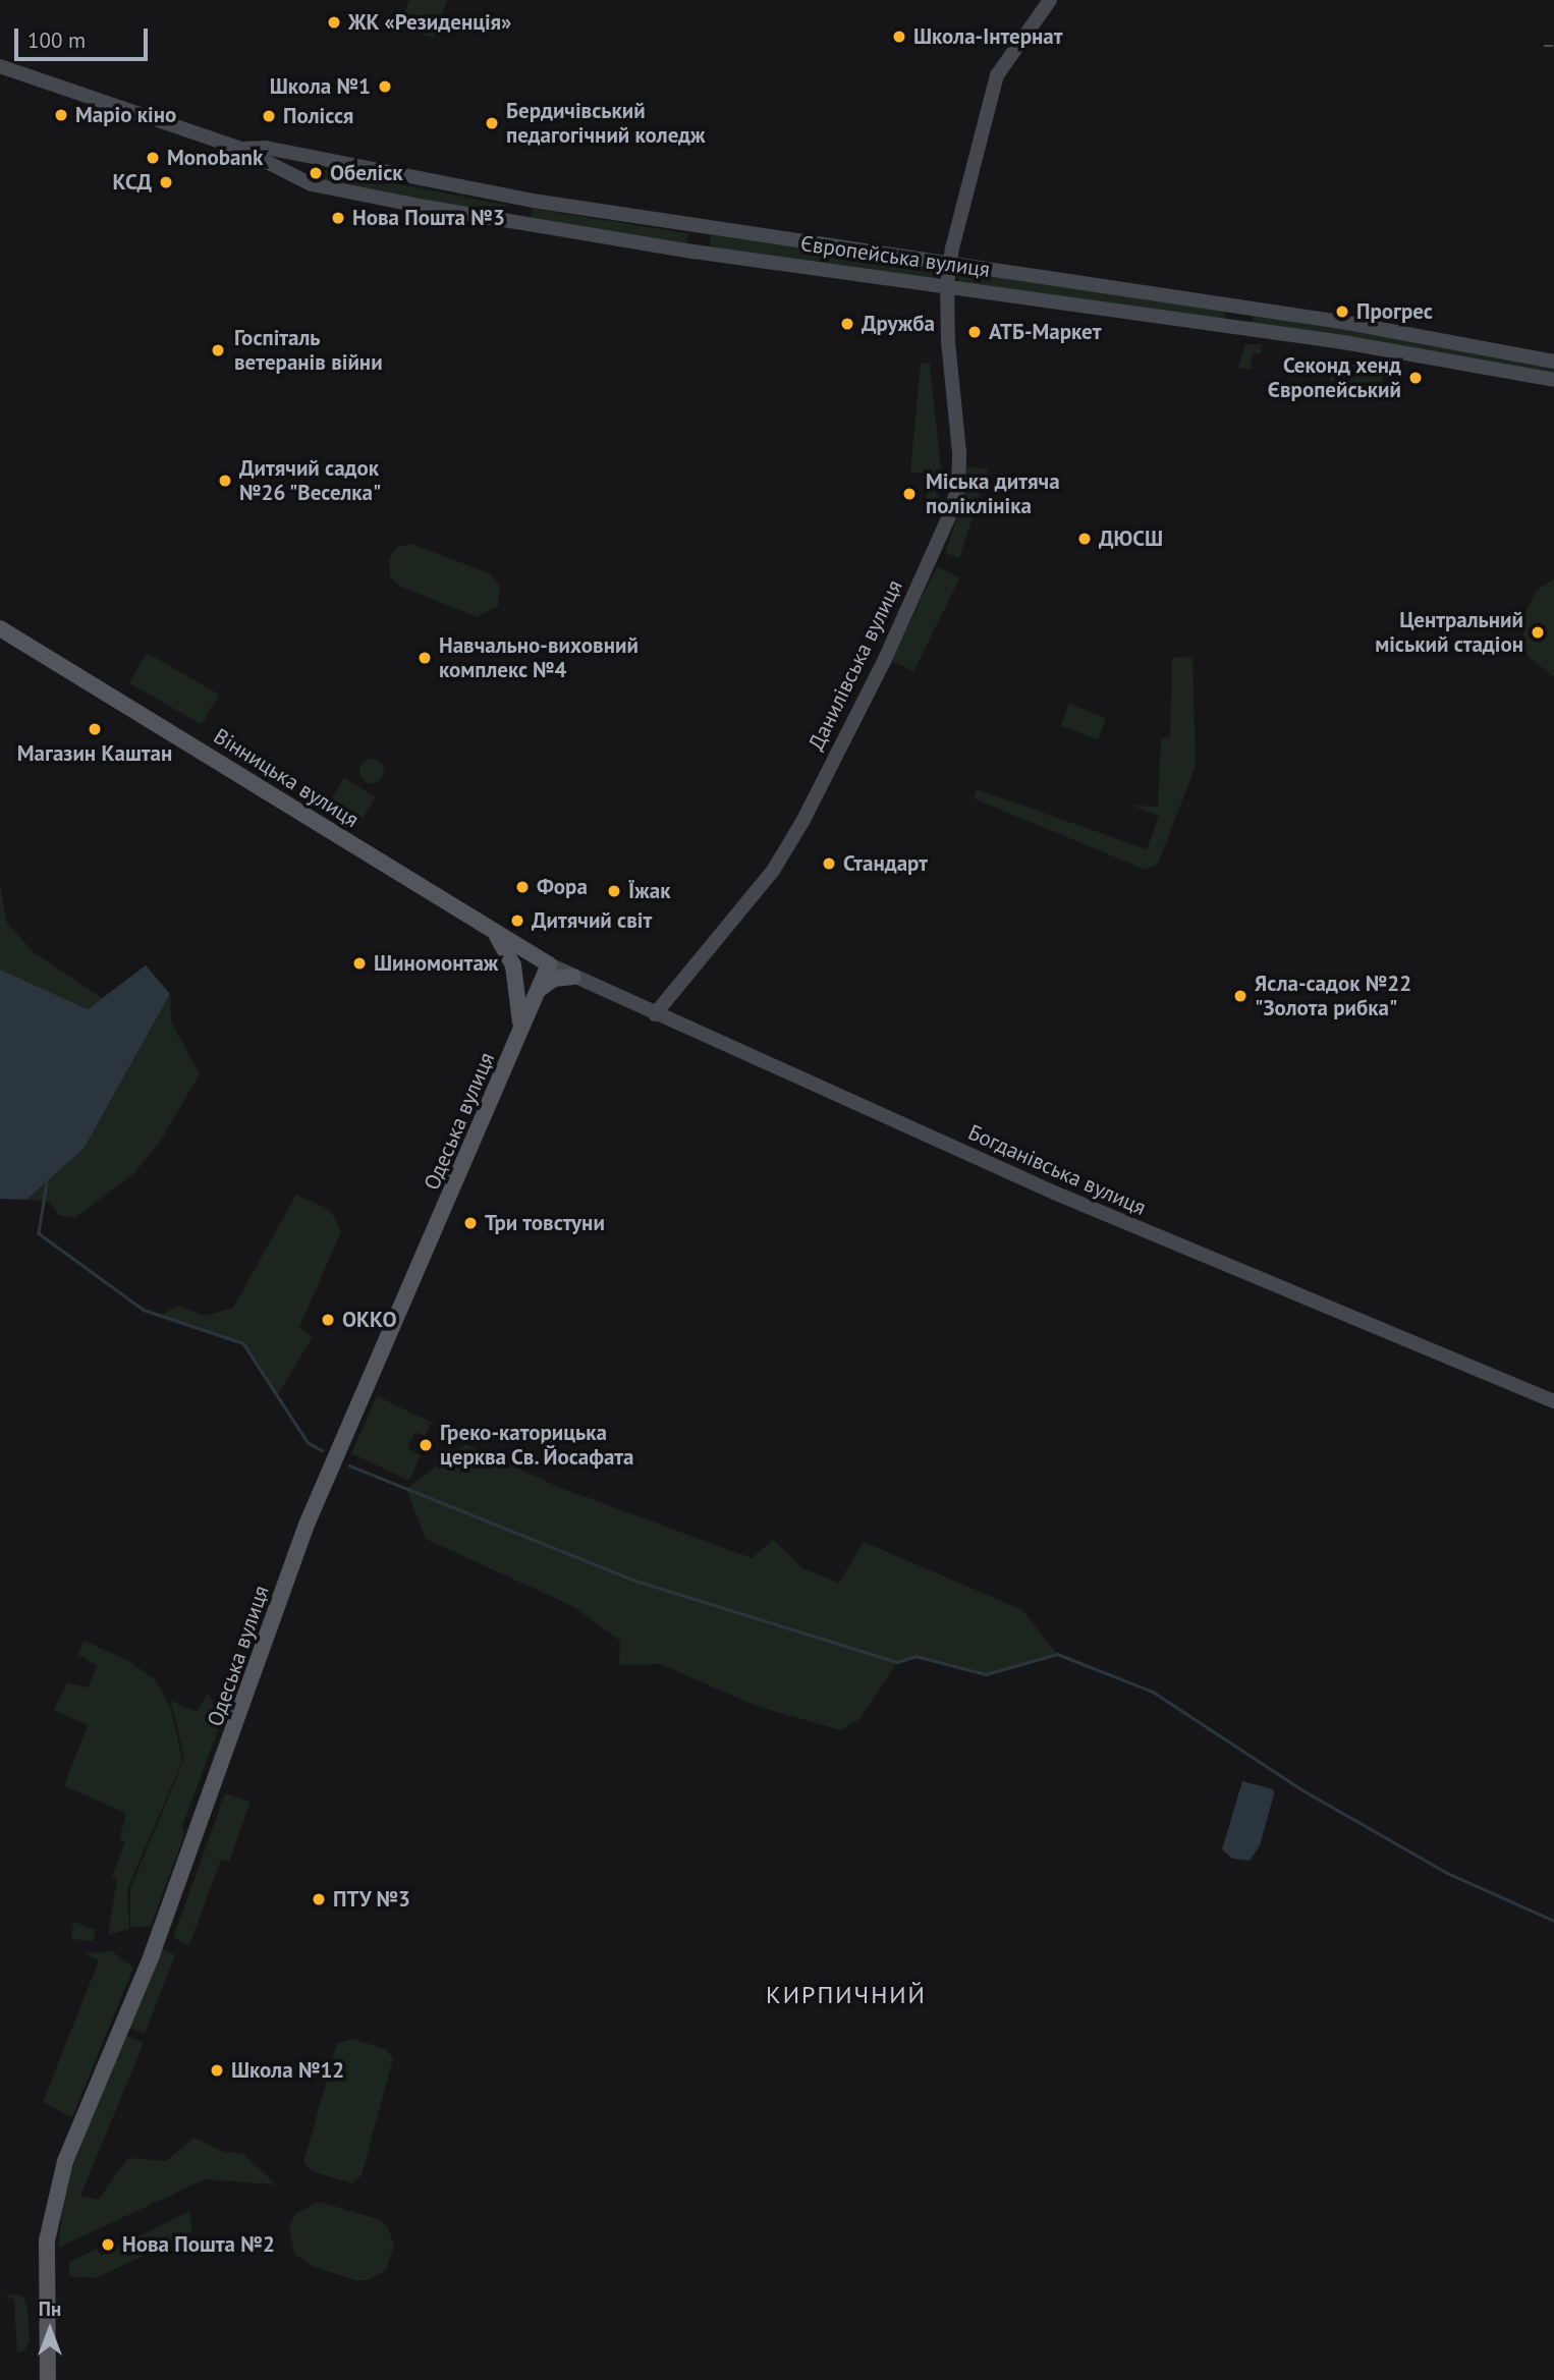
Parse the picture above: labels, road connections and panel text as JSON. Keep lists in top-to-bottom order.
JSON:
{
  "streets": {
    "main road": ["Вінницька вулиця", "Одеська вулиця"],
    "street": ["Європейська вулиця", "Данилівська вулиця", "Богданівська вулиця"]
  },
  "crossings": [
    ["Європейська вулиця", "Данилівська вулиця"],
    ["Данилівська вулиця", "Богданівська вулиця"],
    ["Вінницька вулиця", "Одеська вулиця"],
    ["Вінницька вулиця", "Богданівська вулиця"],
    ["Одеська вулиця", "Богданівська вулиця"]
  ],
  "districts": ["КИРПИЧНИЙ"],
  "places": [
    "ЖК «Резиденція»",
    "Школа-Інтернат",
    "Школа №1",
    "Маріо кіно",
    "Полісся",
    "Бердичівський педагогічний коледж",
    "Monobank",
    "Обеліск",
    "КСД",
    "Нова Пошта №3",
    "Прогрес",
    "Дружба",
    "АТБ-Маркет",
    "Госпіталь ветеранів війни",
    "Секонд хенд Європейський",
    "Дитячий садок №26 \"Веселка\"",
    "Міська дитяча поліклініка",
    "ДЮСШ",
    "Центральний міський стадіон",
    "Навчально-виховний комплекс №4",
    "Магазин Каштан",
    "Стандарт",
    "Фора",
    "Їжак",
    "Дитячий світ",
    "Шиномонтаж",
    "Ясла-садок №22 \"Золота рибка\"",
    "Три товстуни",
    "ОККО",
    "Греко-каторицька церква Св. Йосафата",
    "ПТУ №3",
    "Школа №12",
    "Нова Пошта №2"
  ],
  "scale_bar": "100 m",
  "north": "top"
}
